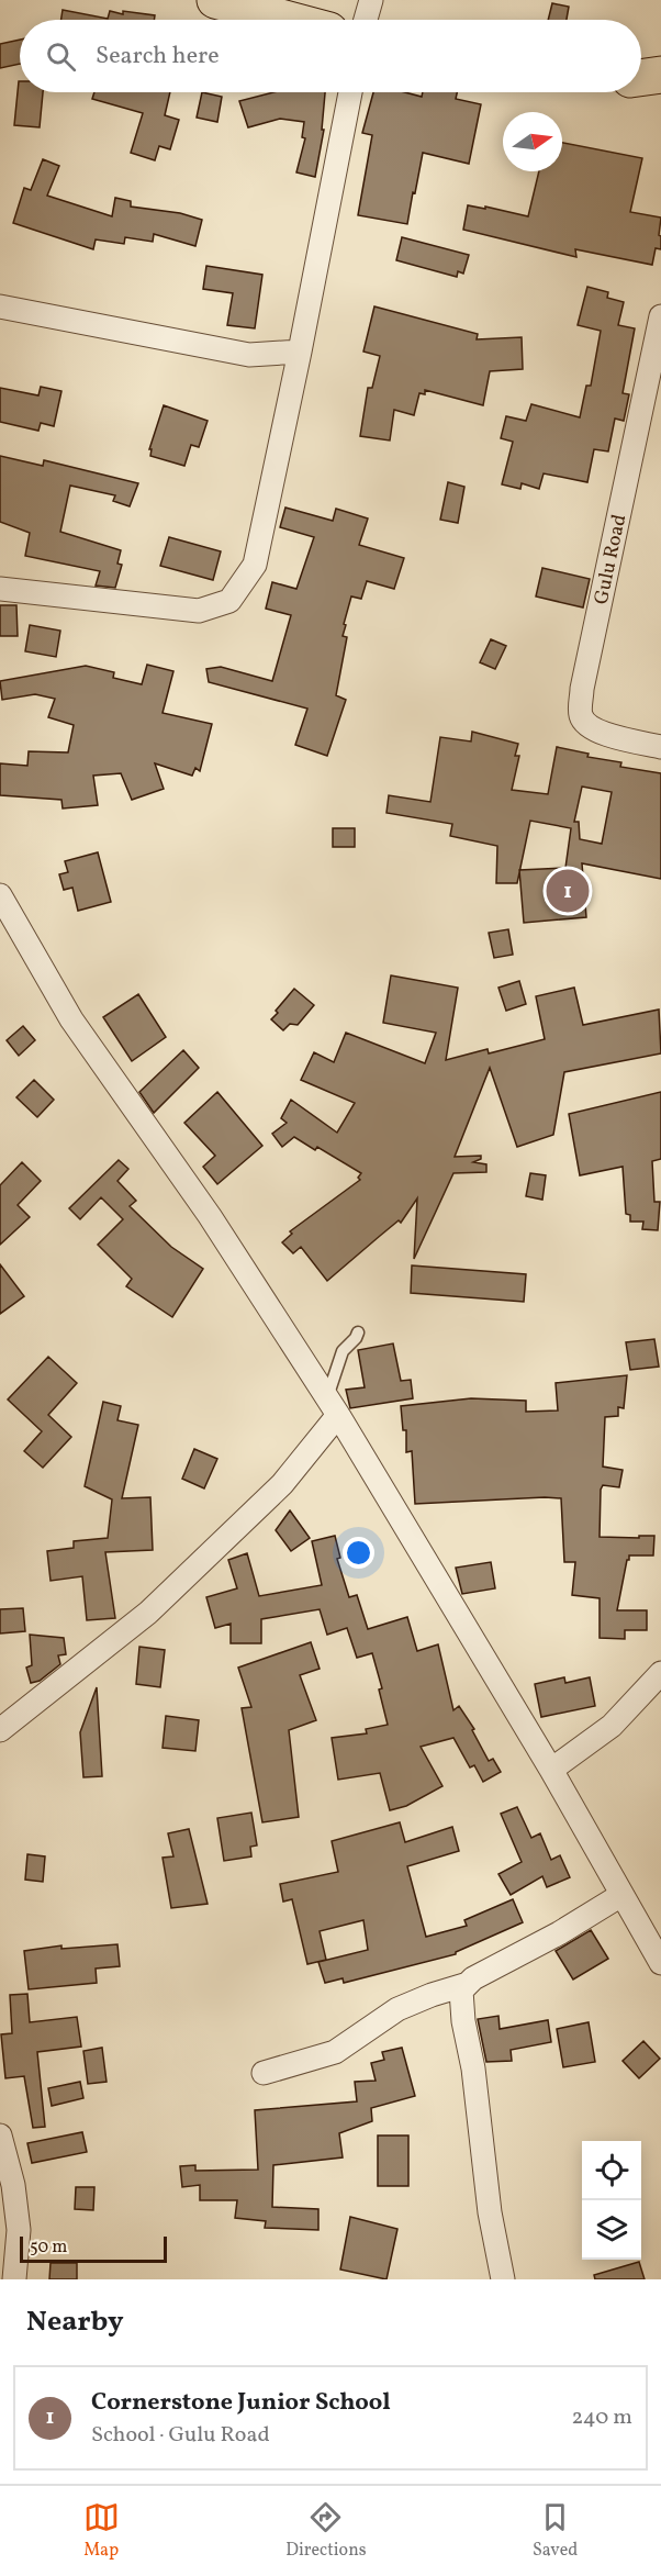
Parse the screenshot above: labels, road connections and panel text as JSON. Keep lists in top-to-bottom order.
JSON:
{
  "streets": {
    "street": ["Gulu Road"]
  },
  "scale_bar": "50 m",
  "north": "right",
  "page": {
    "search": "Search here",
    "pins": "1",
    "scale": "50 m",
    "heading": "Nearby",
    "list": [
      {
        "mark": "1",
        "name": "Cornerstone Junior School",
        "note": "School · Gulu Road",
        "value": "240 m"
      }
    ],
    "nav": ["Map", "Directions", "Saved"]
  }
}
